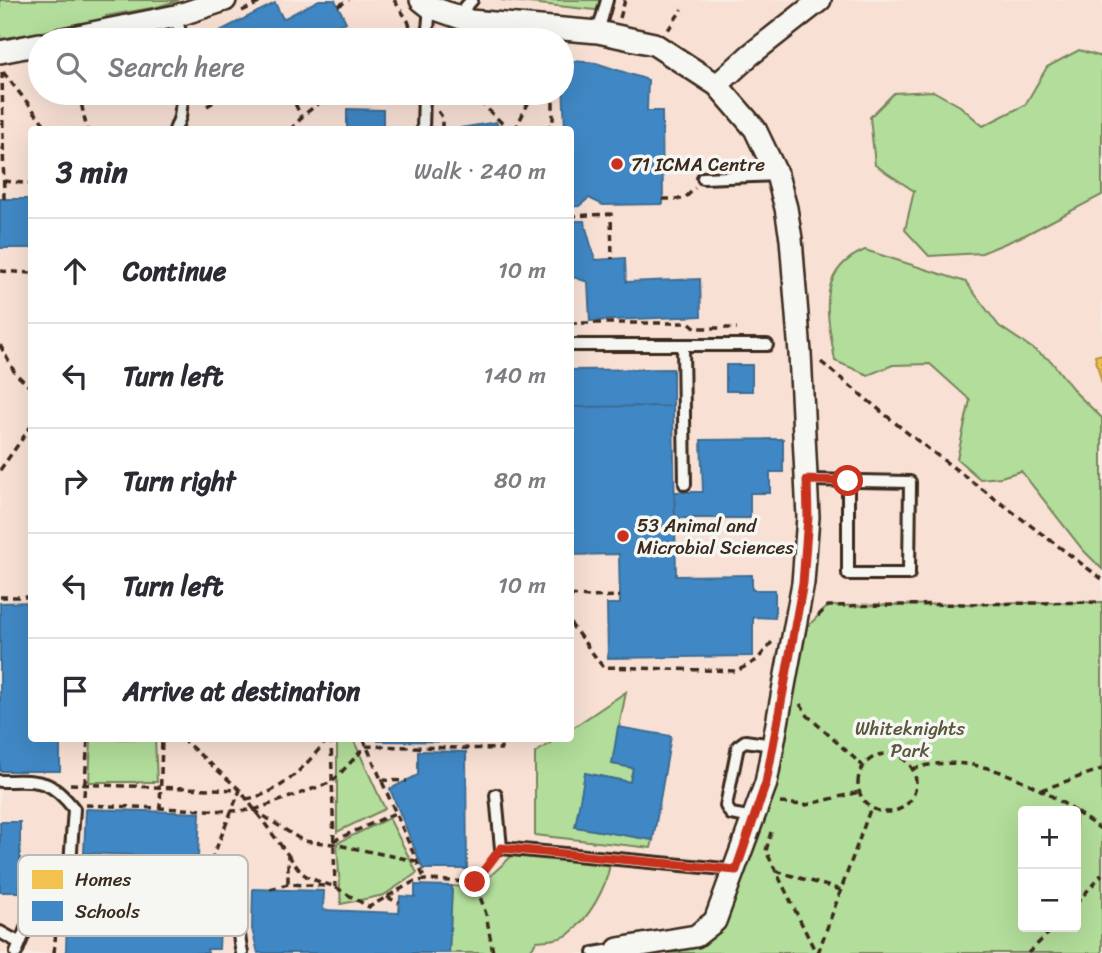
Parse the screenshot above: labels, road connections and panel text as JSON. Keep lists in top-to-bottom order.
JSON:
{
  "parks": ["Whiteknights Park"],
  "places": ["71 ICMA Centre", "53 Animal and Microbial Sciences"],
  "legend": ["Homes", "Schools"],
  "page": {
    "search": "Search here",
    "heading": ["3 min", "Walk · 240 m"],
    "list": [
      ["Continue", "10 m"],
      ["Turn left", "140 m"],
      ["Turn right", "80 m"],
      ["Turn left", "10 m"],
      "Arrive at destination"
    ],
    "map_buttons": ["+", "−"]
  }
}
